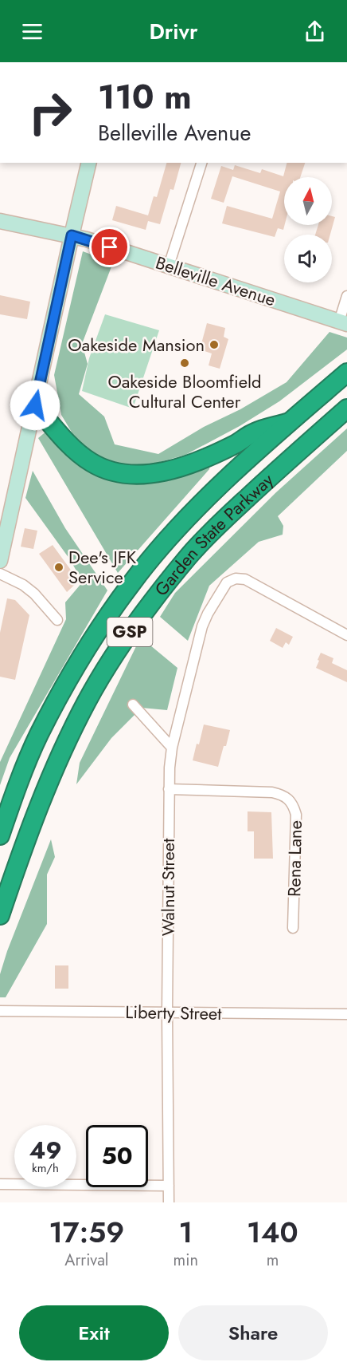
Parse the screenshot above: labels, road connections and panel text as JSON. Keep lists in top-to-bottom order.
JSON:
{
  "streets": {
    "highway": ["Garden State Parkway", "GSP"],
    "main road": ["Belleville Avenue"],
    "street": ["Rena Lane", "Walnut Street", "Liberty Street"]
  },
  "crossings": [
    ["Rena Lane", "Walnut Street"],
    ["Walnut Street", "Liberty Street"]
  ],
  "places": ["Oakeside Mansion", "Oakeside Bloomfield Cultural Center", "Dee's JFK Service"],
  "north": "top",
  "page": {
    "header": "Drivr",
    "turn": ["110 m", "Belleville Avenue"],
    "speed": "49 km/h",
    "limit": "50",
    "eta": [
      "17:59",
      "Arrival",
      "1",
      "min",
      "140",
      "m"
    ],
    "buttons": ["Exit", "Share"]
  }
}
